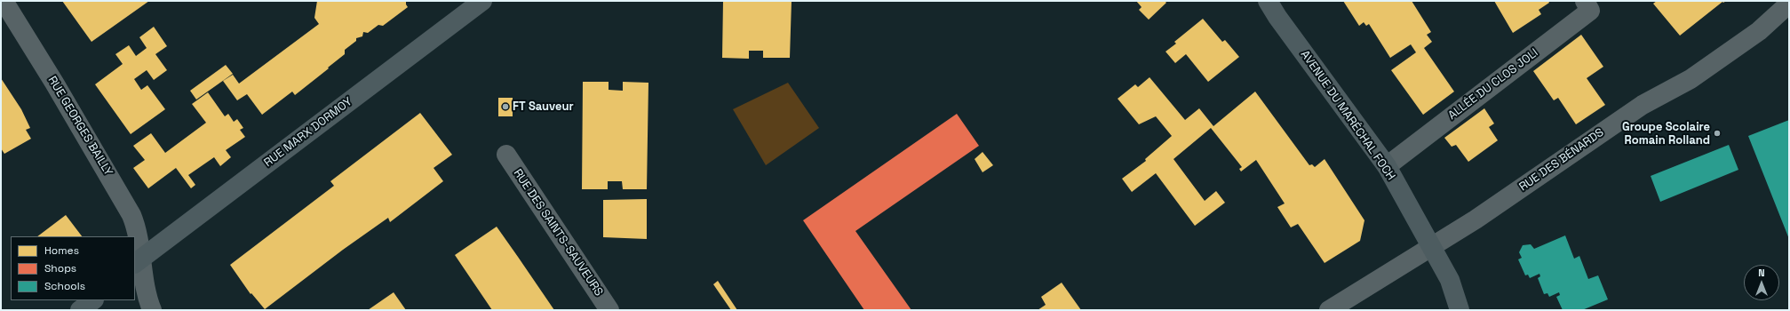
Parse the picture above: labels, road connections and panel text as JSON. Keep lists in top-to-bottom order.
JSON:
{
  "streets": {
    "main road": ["AVENUE DU MARÉCHAL FOCH", "RUE MARX DORMOY"],
    "street": [
      "ALLÉE DU CLOS JOLI",
      "RUE GEORGES BAILLY",
      "RUE DES BÉNARDS",
      "RUE DES SAINTS-SAUVEURS"
    ]
  },
  "crossings": [
    ["ALLÉE DU CLOS JOLI", "AVENUE DU MARÉCHAL FOCH"],
    ["AVENUE DU MARÉCHAL FOCH", "RUE DES BÉNARDS"],
    ["RUE GEORGES BAILLY", "RUE MARX DORMOY"]
  ],
  "places": ["FT Sauveur", "Groupe Scolaire Romain Rolland"],
  "legend": ["Homes", "Shops", "Schools"],
  "north": "top"
}
